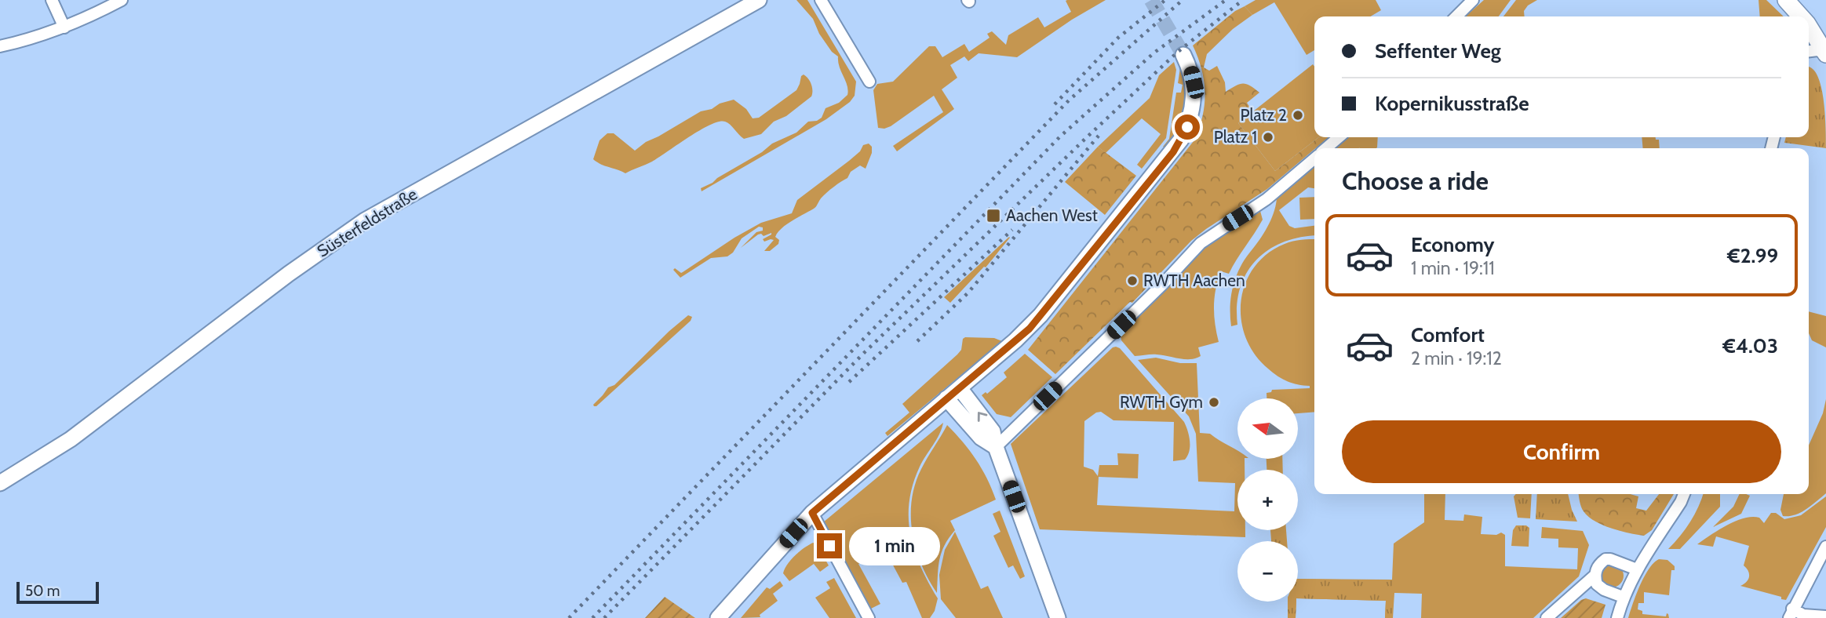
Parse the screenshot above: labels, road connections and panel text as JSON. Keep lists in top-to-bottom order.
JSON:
{
  "streets": {
    "street": ["Süsterfeldstraße"]
  },
  "places": {
    "other": [
      "Platz 2",
      "Platz 1",
      "RWTH Aachen",
      "RWTH Gym"
    ],
    "transit": ["Aachen West"]
  },
  "scale_bar": "50 m",
  "north": "left",
  "page": {
    "banner": ["Seffenter Weg", "Kopernikusstraße"],
    "heading": "Choose a ride",
    "list": [
      {
        "name": "Economy",
        "note": "1 min · 19:11",
        "value": "€2.99"
      },
      {
        "name": "Comfort",
        "note": "2 min · 19:12",
        "value": "€4.03"
      }
    ],
    "map_buttons": ["+", "−"],
    "buttons": "Confirm",
    "bubble": "1 min",
    "scale": "50 m"
  }
}
